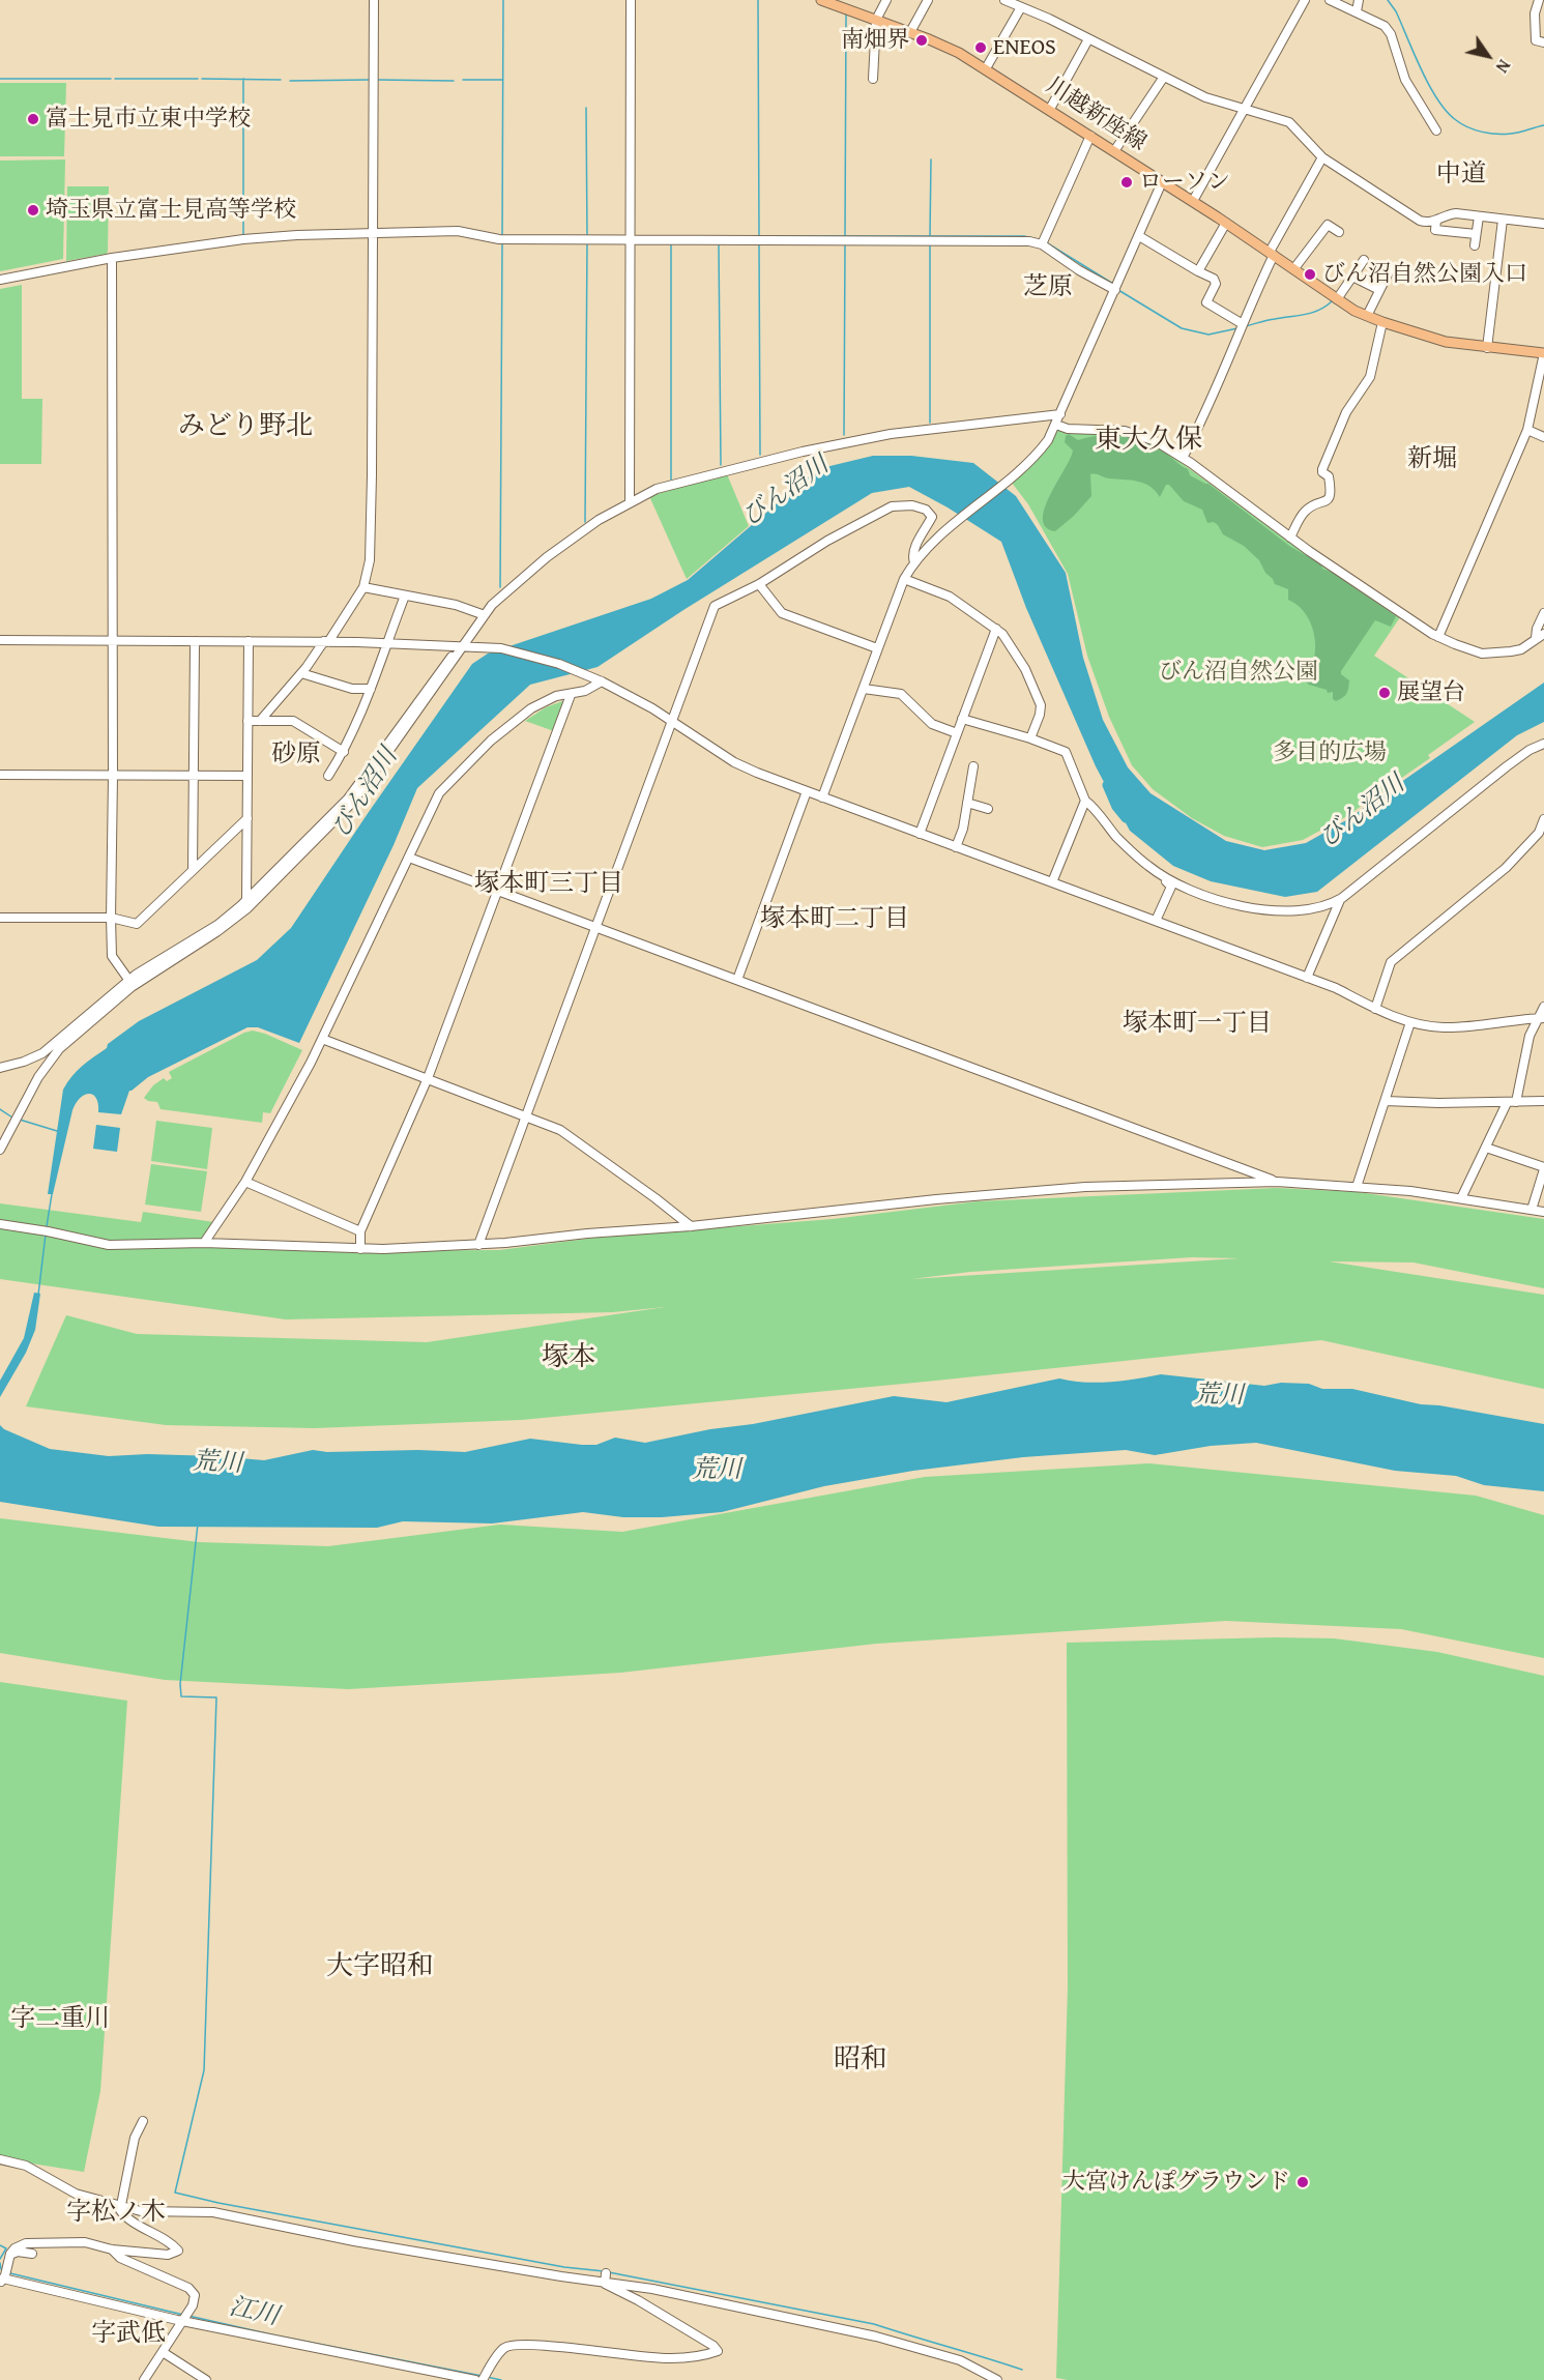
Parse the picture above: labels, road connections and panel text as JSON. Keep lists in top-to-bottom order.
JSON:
{
  "streets": {
    "main road": ["川越新座線"]
  },
  "districts": [
    "中道",
    "芝原",
    "みどり野北",
    "東大久保",
    "新堀",
    "砂原",
    "塚本町三丁目",
    "塚本町二丁目",
    "塚本町一丁目",
    "塚本",
    "大字昭和",
    "字二重川",
    "昭和",
    "字松ノ木",
    "字武低"
  ],
  "water": ["びん沼川", "荒川", "江川"],
  "parks": ["びん沼自然公園", "多目的広場"],
  "places": [
    "南畑界",
    "ENEOS",
    "富士見市立東中学校",
    "ローソン",
    "埼玉県立富士見高等学校",
    "びん沼自然公園入口",
    "展望台",
    "大宮けんぽグラウンド"
  ],
  "north": "bottom right"
}
